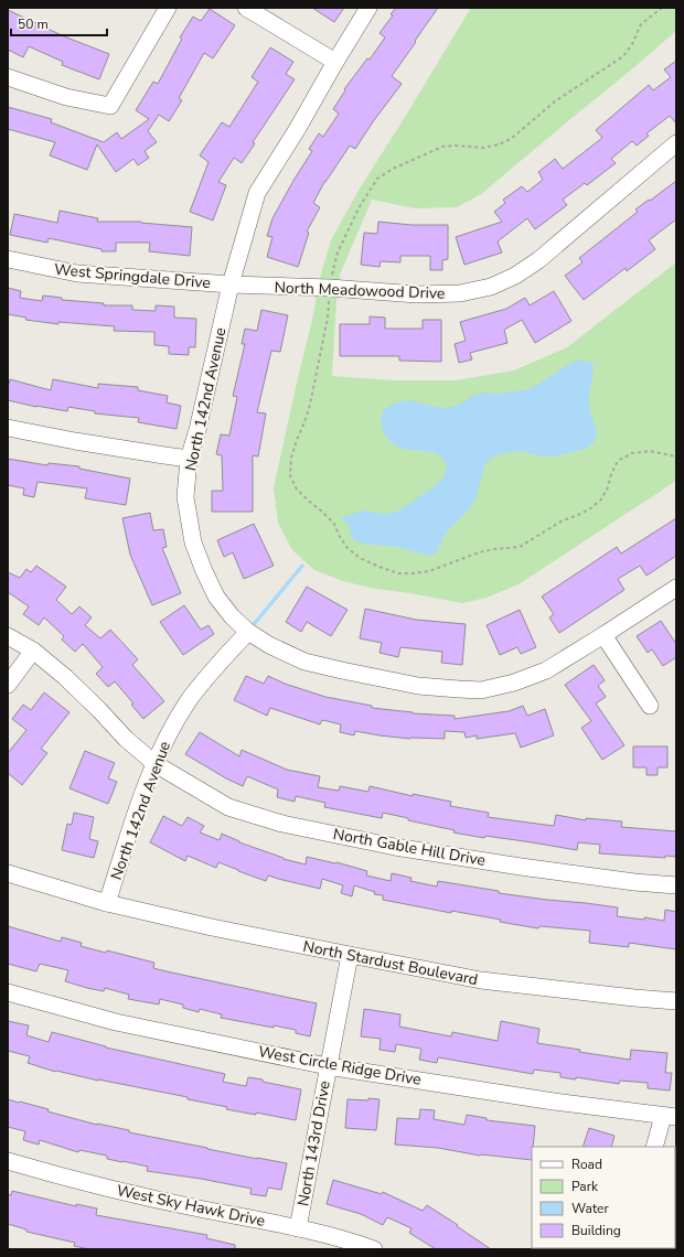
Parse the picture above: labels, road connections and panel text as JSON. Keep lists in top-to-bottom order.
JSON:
{
  "streets": {
    "street": [
      "West Springdale Drive",
      "North Meadowood Drive",
      "North 142nd Avenue",
      "North Gable Hill Drive",
      "North Stardust Boulevard",
      "West Circle Ridge Drive",
      "North 143rd Drive",
      "West Sky Hawk Drive"
    ]
  },
  "crossings": [
    ["West Springdale Drive", "North Meadowood Drive"],
    ["West Springdale Drive", "North 142nd Avenue"],
    ["North Meadowood Drive", "North 142nd Avenue"],
    ["North 142nd Avenue", "North Gable Hill Drive"],
    ["North 142nd Avenue", "North Stardust Boulevard"],
    ["North Stardust Boulevard", "North 143rd Drive"],
    ["West Circle Ridge Drive", "North 143rd Drive"],
    ["North 143rd Drive", "West Sky Hawk Drive"]
  ],
  "legend": [
    "Road",
    "Park",
    "Water",
    "Building"
  ],
  "scale_bar": "50 m"
}
